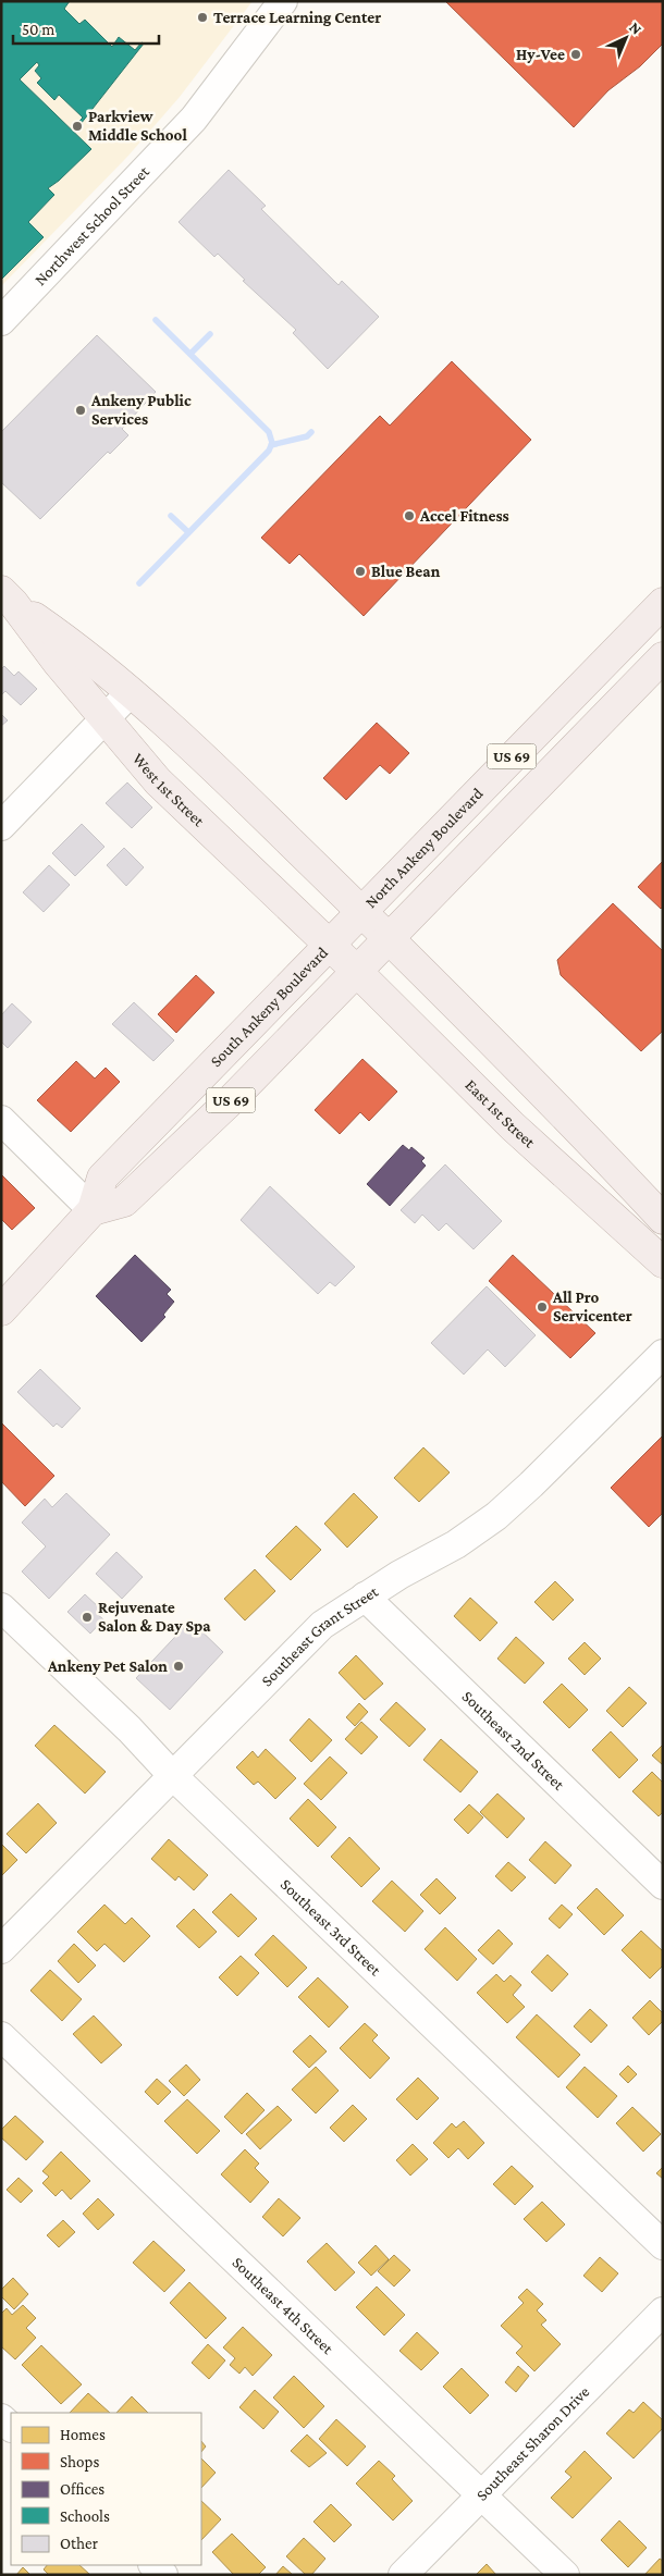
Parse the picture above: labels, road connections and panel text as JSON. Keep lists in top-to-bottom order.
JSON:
{
  "streets": {
    "main road": [
      "US 69",
      "West 1st Street",
      "North Ankeny Boulevard",
      "South Ankeny Boulevard",
      "East 1st Street"
    ],
    "street": [
      "Northwest School Street",
      "Southeast Grant Street",
      "Southeast 2nd Street",
      "Southeast 3rd Street",
      "Southeast 4th Street",
      "Southeast Sharon Drive"
    ]
  },
  "crossings": [
    ["US 69", "West 1st Street"],
    ["US 69", "North Ankeny Boulevard"],
    ["US 69", "South Ankeny Boulevard"],
    ["US 69", "East 1st Street"],
    ["West 1st Street", "North Ankeny Boulevard"],
    ["West 1st Street", "South Ankeny Boulevard"],
    ["West 1st Street", "East 1st Street"],
    ["North Ankeny Boulevard", "South Ankeny Boulevard"],
    ["North Ankeny Boulevard", "East 1st Street"],
    ["South Ankeny Boulevard", "East 1st Street"],
    ["Southeast Grant Street", "Southeast 2nd Street"],
    ["Southeast Grant Street", "Southeast 3rd Street"],
    ["Southeast 4th Street", "Southeast Sharon Drive"]
  ],
  "places": [
    "Terrace Learning Center",
    "Hy-Vee",
    "Parkview Middle School",
    "Ankeny Public Services",
    "Accel Fitness",
    "Blue Bean",
    "All Pro Servicenter",
    "Rejuvenate Salon & Day Spa",
    "Ankeny Pet Salon"
  ],
  "legend": [
    "Homes",
    "Shops",
    "Offices",
    "Schools",
    "Other"
  ],
  "scale_bar": "50 m",
  "north": "top right"
}
